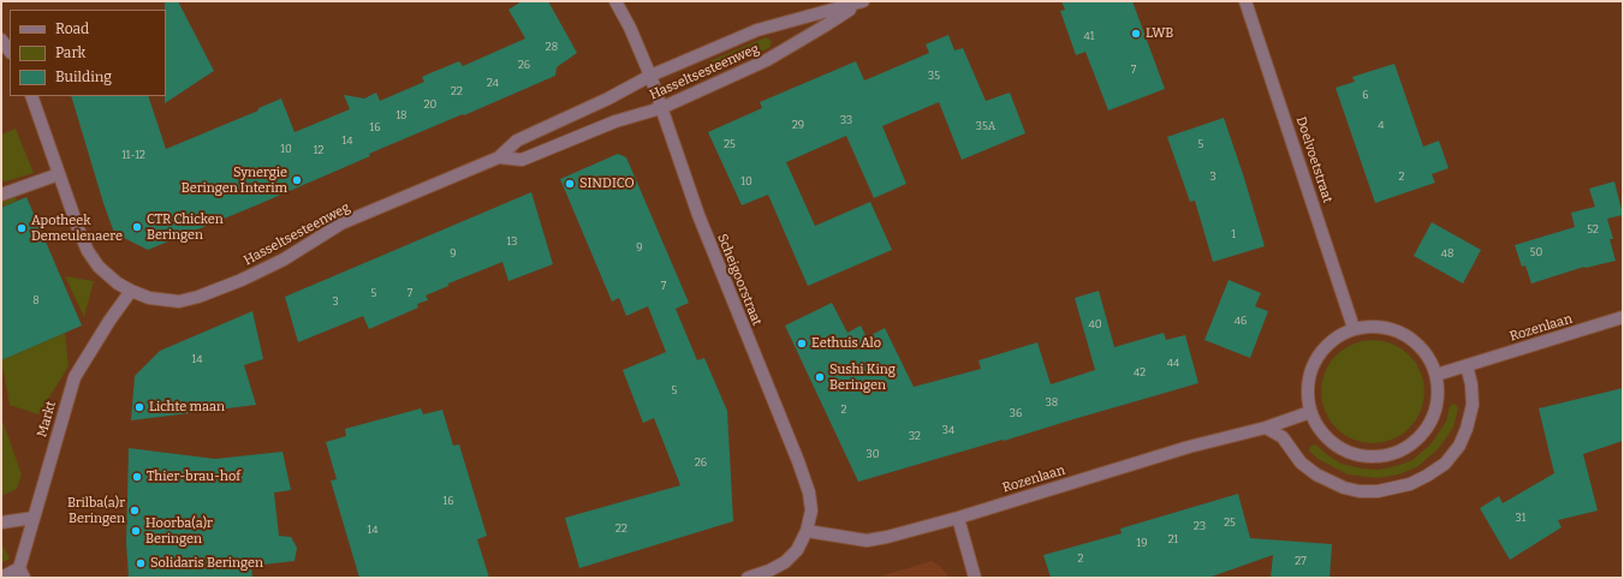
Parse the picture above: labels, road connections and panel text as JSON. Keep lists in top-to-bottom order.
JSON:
{
  "streets": {
    "street": [
      "Hasseltsesteenweg",
      "Doelvoetstraat",
      "Scheigoorstraat",
      "Rozenlaan",
      "Markt"
    ]
  },
  "crossings": [
    ["Hasseltsesteenweg", "Scheigoorstraat"],
    ["Hasseltsesteenweg", "Markt"],
    ["Doelvoetstraat", "Rozenlaan"],
    ["Scheigoorstraat", "Rozenlaan"]
  ],
  "places": [
    "LWB",
    "Synergie Beringen Interim",
    "SINDICO",
    "CTR Chicken Beringen",
    "Apotheek Demeulenaere",
    "Eethuis Alo",
    "Sushi King Beringen",
    "Lichte maan",
    "Thier-brau-hof",
    "Brilba(a)r Beringen",
    "Hoorba(a)r Beringen",
    "Solidaris Beringen"
  ],
  "house_numbers": [
    "41",
    "28",
    "26",
    "7",
    "35",
    "24",
    "22",
    "6",
    "20",
    "18",
    "33",
    "29",
    "4",
    "35A",
    "16",
    "14",
    "25",
    "5",
    "10",
    "12",
    "11-12",
    "3",
    "2",
    "10",
    "52",
    "1",
    "13",
    "9",
    "50",
    "9",
    "48",
    "7",
    "5",
    "7",
    "8",
    "3",
    "46",
    "40",
    "14",
    "44",
    "42",
    "5",
    "38",
    "2",
    "36",
    "34",
    "32",
    "30",
    "26",
    "16",
    "31",
    "25",
    "23",
    "22",
    "14",
    "21",
    "19",
    "2",
    "27"
  ],
  "legend": ["Road", "Park", "Building"]
}
